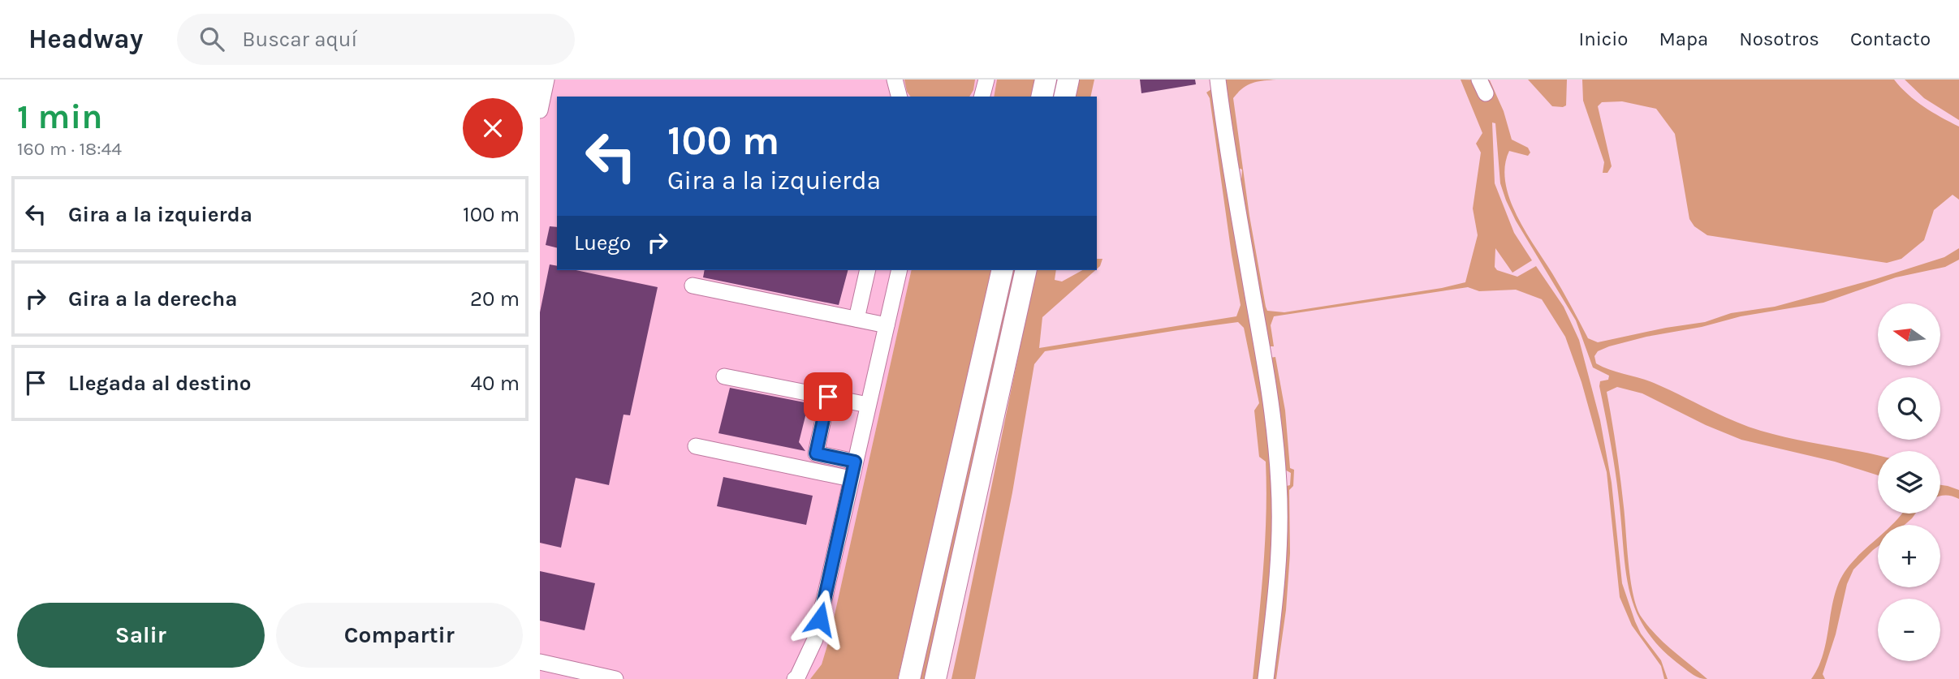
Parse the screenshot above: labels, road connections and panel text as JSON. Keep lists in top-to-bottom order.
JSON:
{
  "north": "left",
  "page": {
    "header": "Headway",
    "search": "Buscar aquí",
    "nav": [
      "Inicio",
      "Mapa",
      "Nosotros",
      "Contacto"
    ],
    "heading": ["1 min", "160 m · 18:44"],
    "turn": ["100 m", "Gira a la izquierda"],
    "list": [
      {
        "name": "Gira a la izquierda",
        "value": "100 m"
      },
      {
        "name": "Gira a la derecha",
        "value": "20 m"
      },
      {
        "name": "Llegada al destino",
        "value": "40 m"
      }
    ],
    "then": "Luego",
    "map_buttons": ["+", "−"],
    "buttons": ["Salir", "Compartir"]
  }
}
